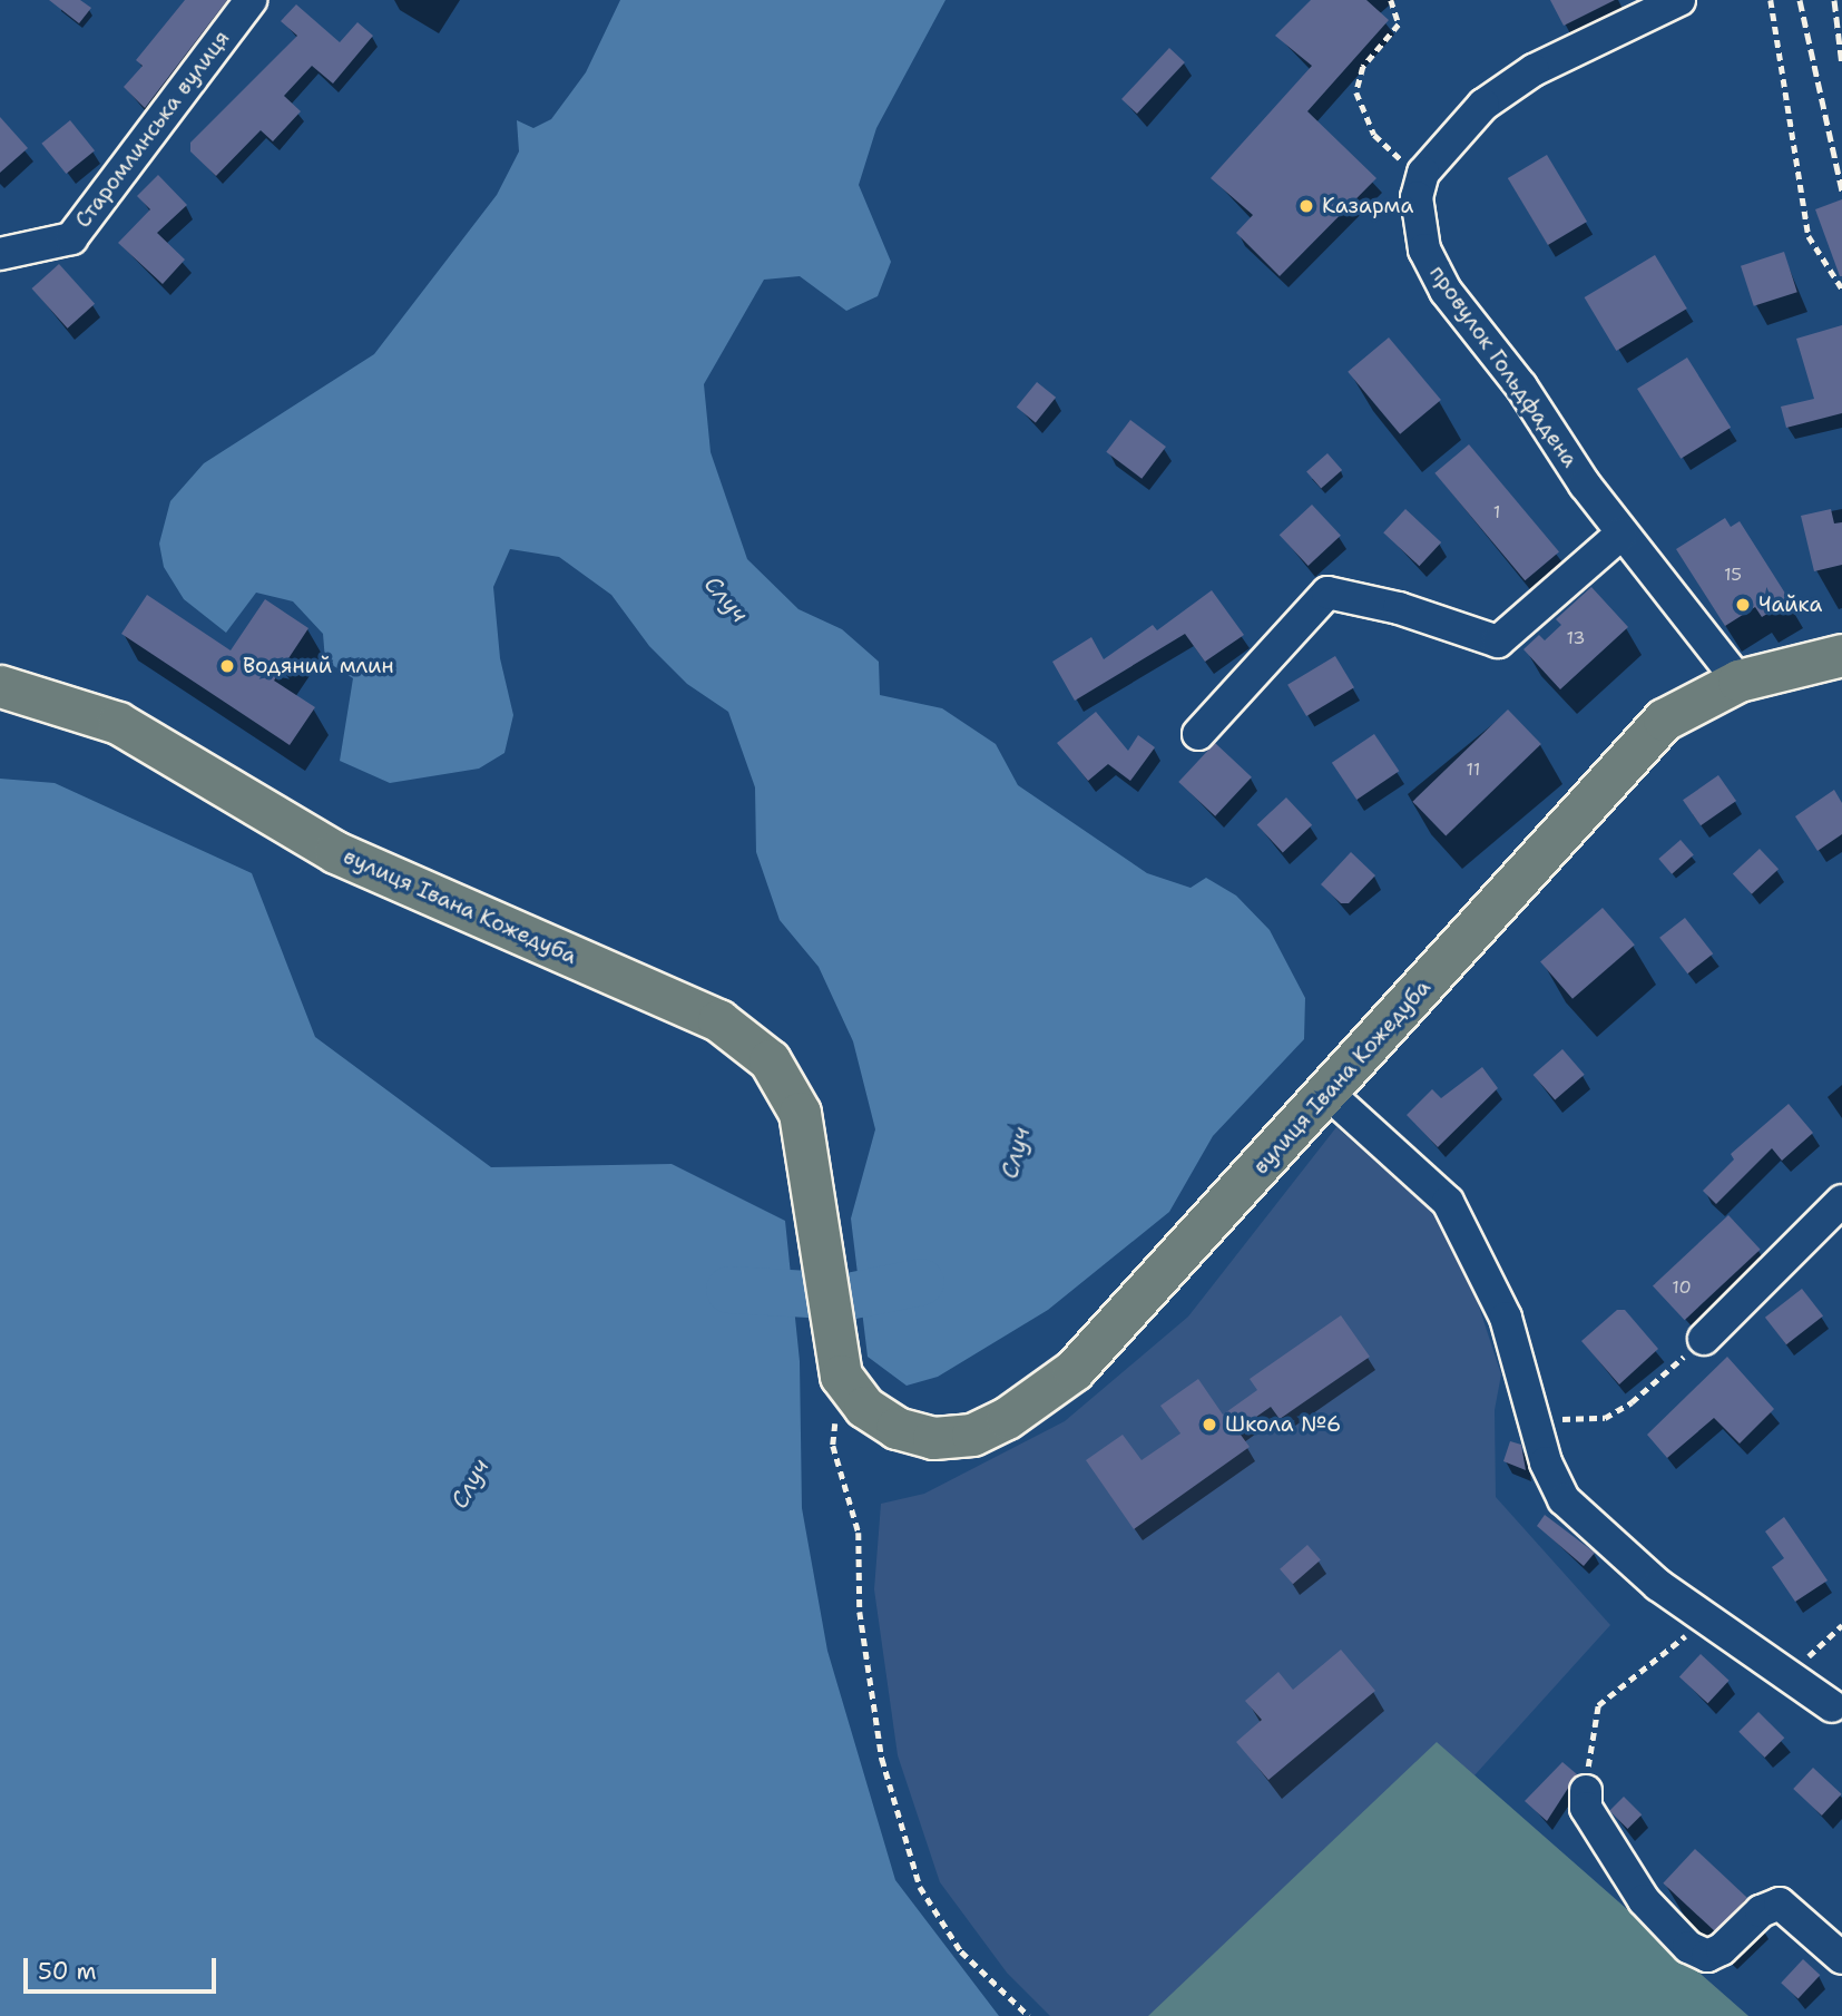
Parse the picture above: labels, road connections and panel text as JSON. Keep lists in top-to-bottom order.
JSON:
{
  "streets": {
    "main road": ["вулиця Івана Кожедуба"],
    "street": ["Старомлинська вулиця", "провулок Гольдфадена"]
  },
  "crossings": [
    ["провулок Гольдфадена", "вулиця Івана Кожедуба"]
  ],
  "water": ["Случ"],
  "places": [
    "Казарма",
    "Чайка",
    "Водяний млин",
    "Школа №6"
  ],
  "house_numbers": [
    "1",
    "15",
    "13",
    "11",
    "10"
  ],
  "scale_bar": "50 m"
}
